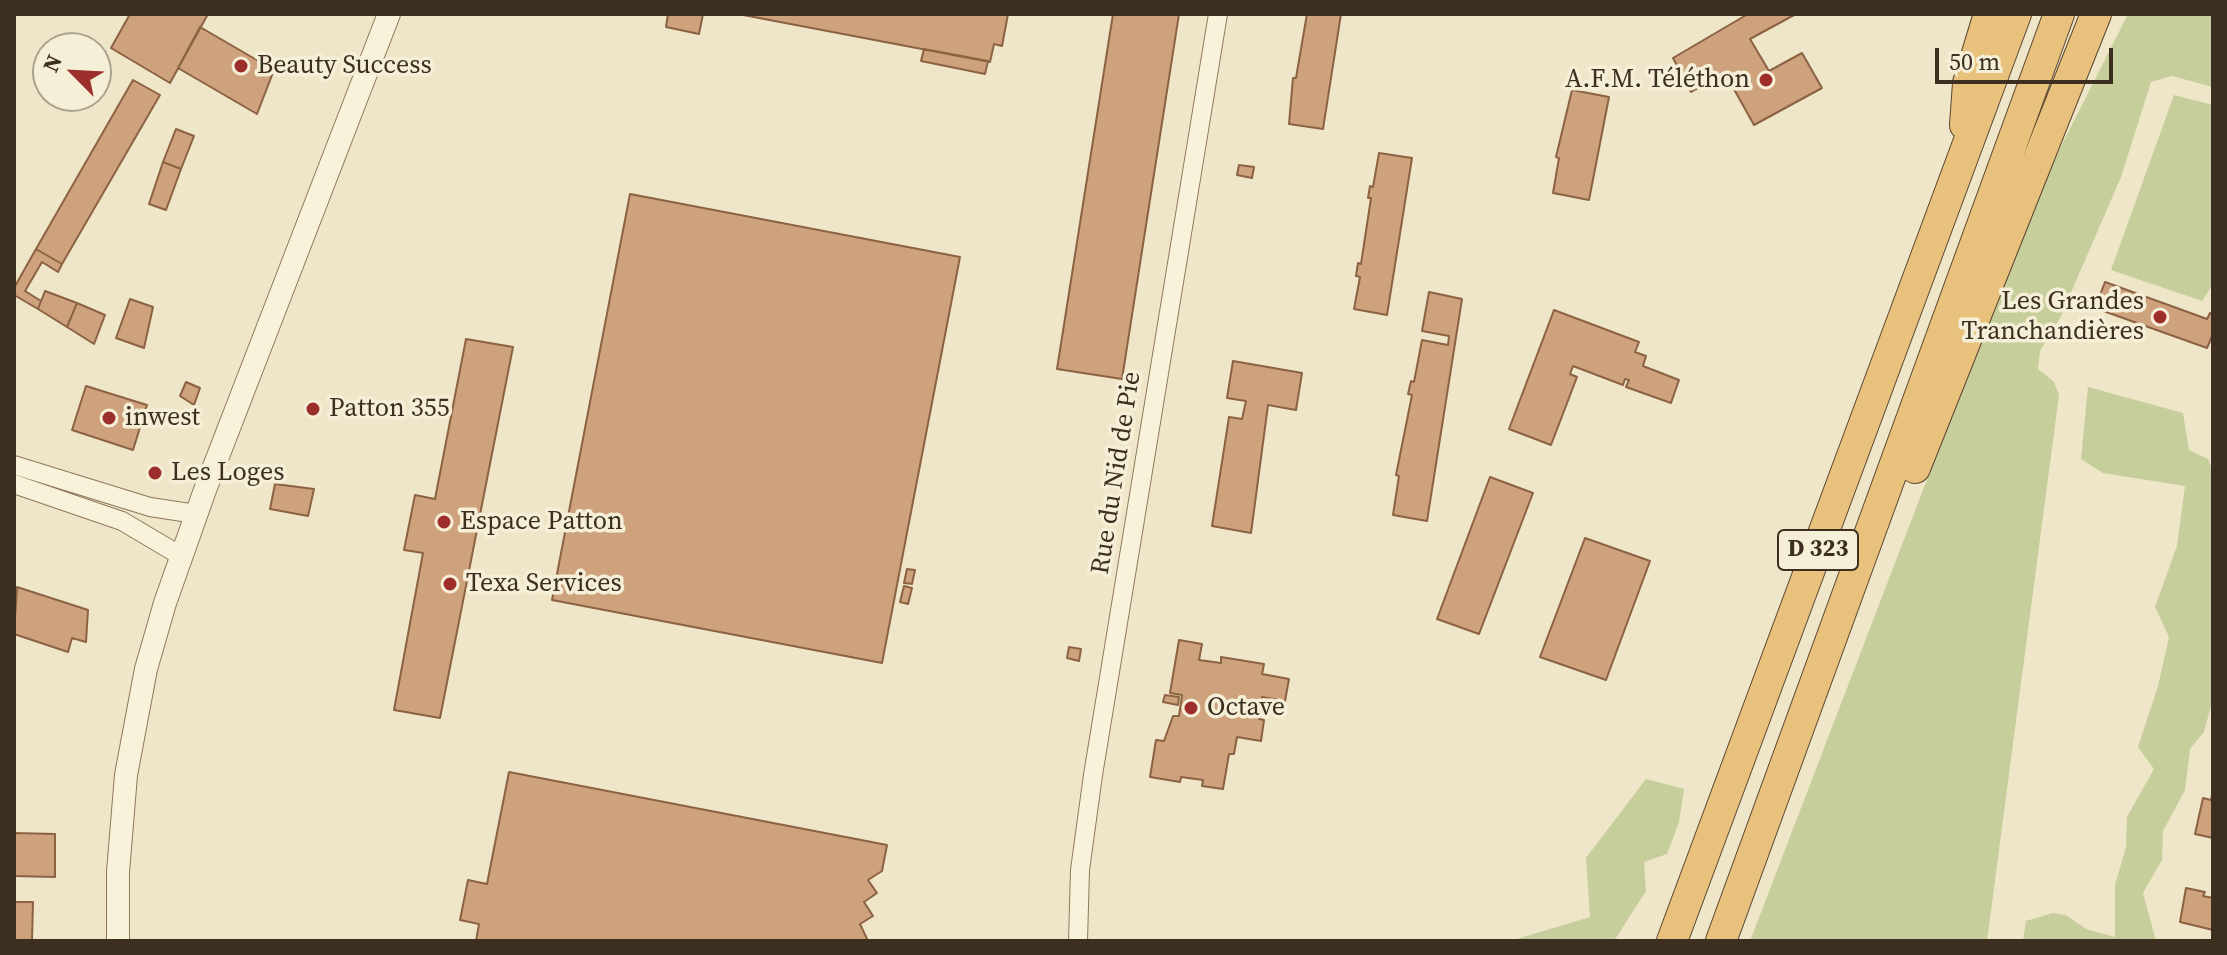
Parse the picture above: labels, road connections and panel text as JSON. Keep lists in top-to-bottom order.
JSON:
{
  "streets": {
    "highway": ["D 323"],
    "street": ["Rue du Nid de Pie"]
  },
  "places": [
    "Beauty Success",
    "A.F.M. Téléthon",
    "Les Grandes Tranchandières",
    "Patton 355",
    "inwest",
    "Les Loges",
    "Espace Patton",
    "Texa Services",
    "Octave"
  ],
  "scale_bar": "50 m",
  "north": "top left"
}
